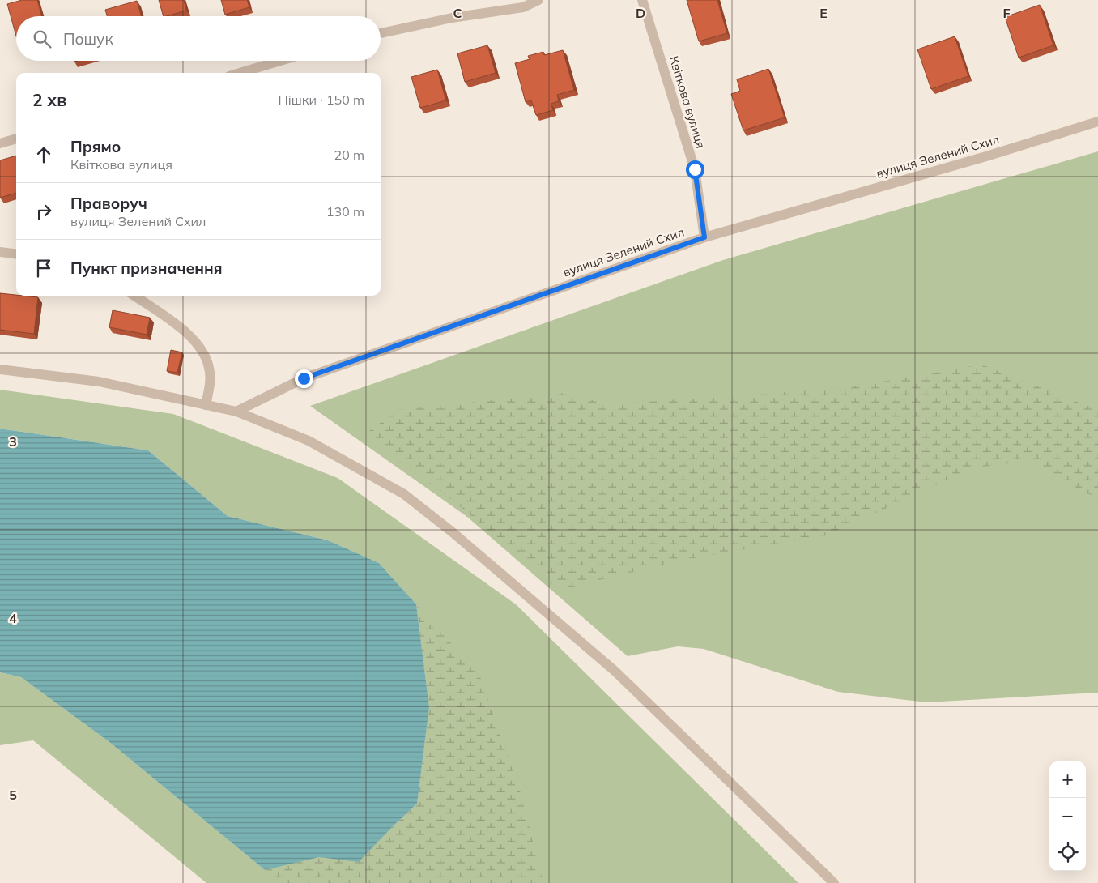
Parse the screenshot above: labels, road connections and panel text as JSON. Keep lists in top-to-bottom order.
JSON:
{
  "streets": {
    "street": ["Квіткова вулиця", "вулиця Зелений Схил"]
  },
  "crossings": [
    ["Квіткова вулиця", "вулиця Зелений Схил"]
  ],
  "page": {
    "search": "Пошук",
    "heading": ["2 хв", "Пішки · 150 m"],
    "list": [
      ["Прямо", "Квіткова вулиця", "20 m"],
      ["Праворуч", "вулиця Зелений Схил", "130 m"],
      "Пункт призначення"
    ],
    "map_buttons": ["+", "−"]
  },
  "grid": {
    "columns": [
      "C",
      "D",
      "E",
      "F"
    ],
    "rows": ["3", "4", "5"]
  }
}
